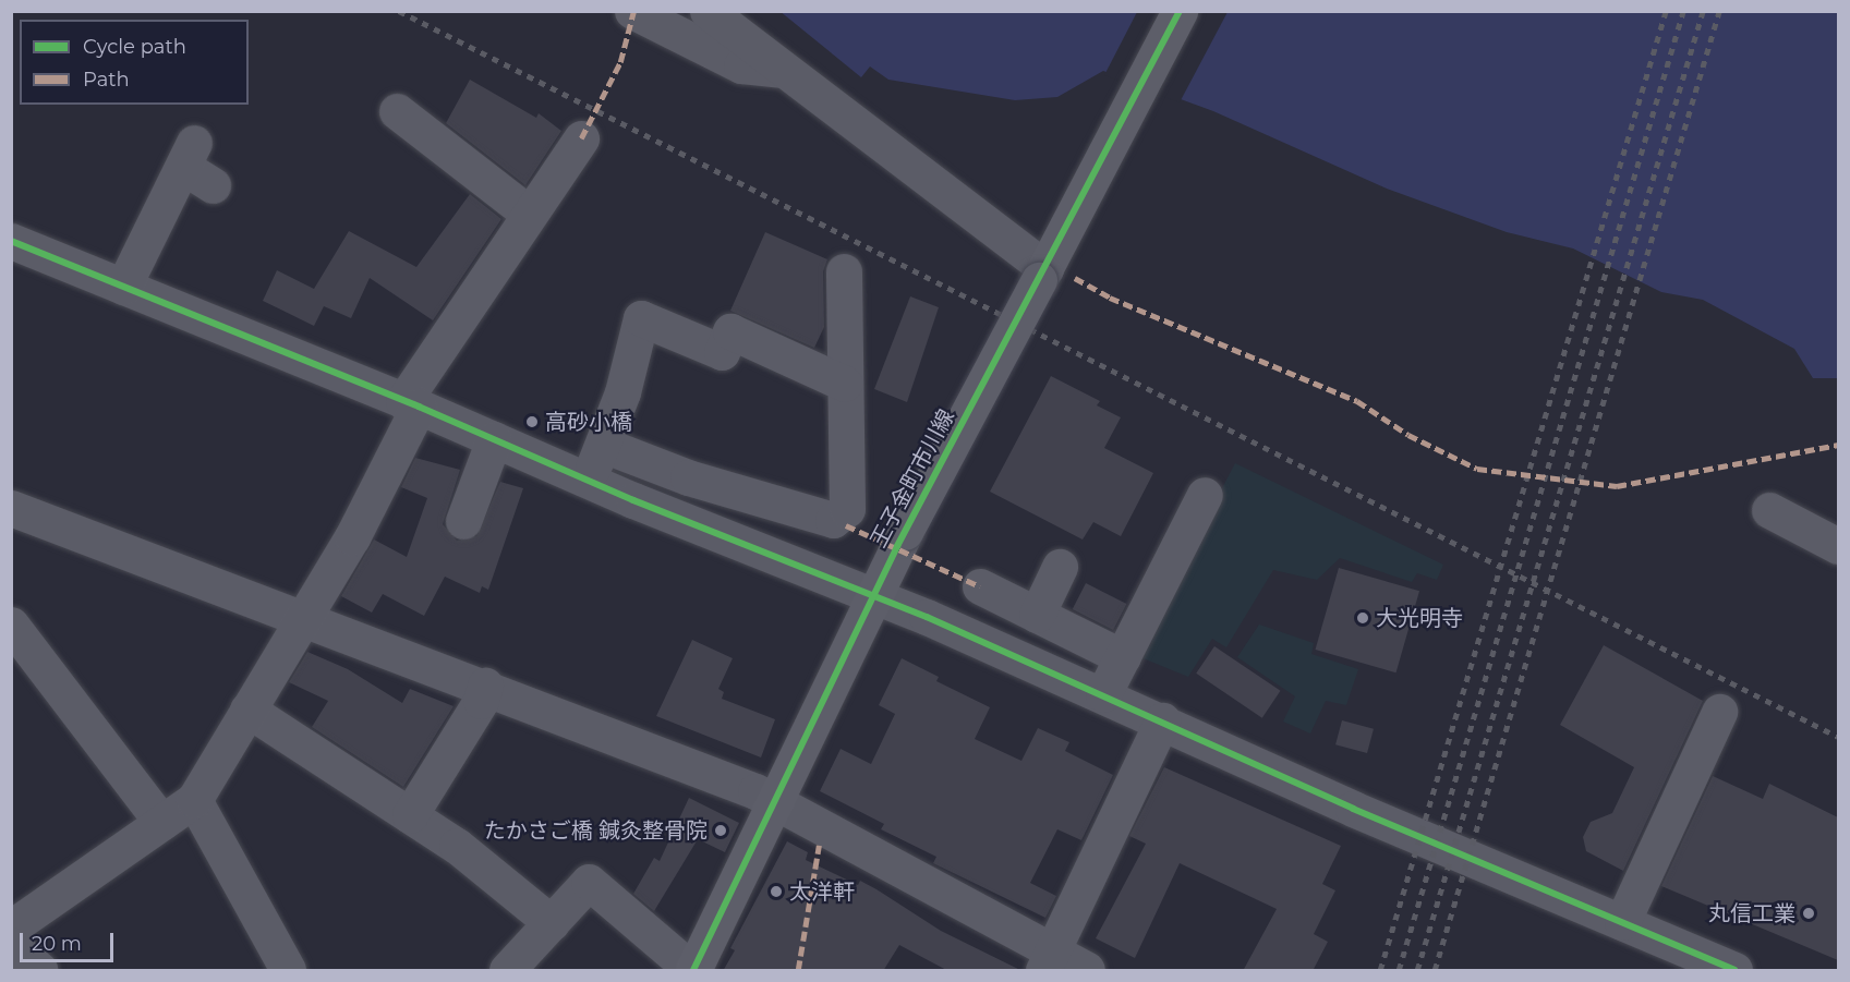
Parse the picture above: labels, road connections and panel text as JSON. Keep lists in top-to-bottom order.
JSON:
{
  "streets": {
    "main road": ["王子金町市川線"]
  },
  "places": [
    "高砂小橋",
    "大光明寺",
    "たかさご橋 鍼灸整骨院",
    "太洋軒",
    "丸信工業"
  ],
  "legend": ["Cycle path", "Path"],
  "scale_bar": "20 m"
}
